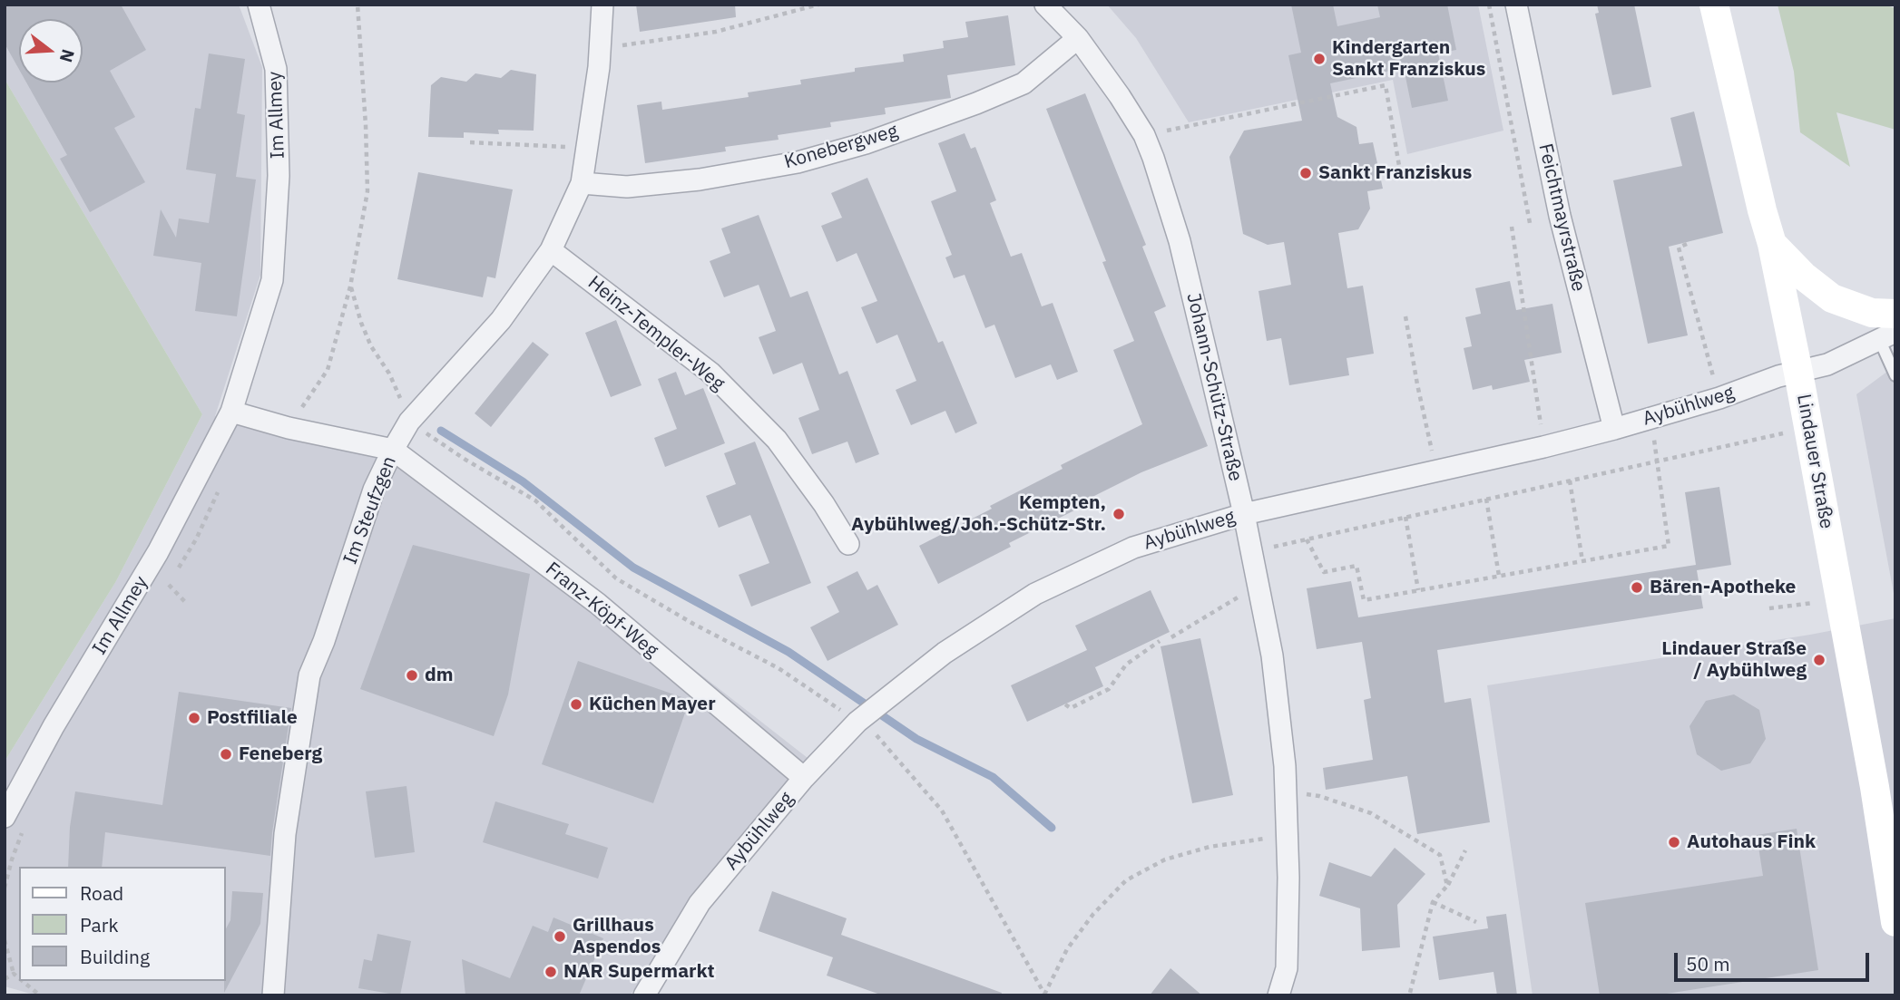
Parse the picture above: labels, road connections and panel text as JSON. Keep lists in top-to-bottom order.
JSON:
{
  "streets": {
    "main road": ["Lindauer Straße"],
    "street": [
      "Im Allmey",
      "Konebergweg",
      "Feichtmayrstraße",
      "Heinz-Templer-Weg",
      "Johann-Schütz-Straße",
      "Aybühlweg",
      "Im Steufzgen",
      "Franz-Köpf-Weg"
    ]
  },
  "crossings": [
    ["Konebergweg", "Johann-Schütz-Straße"],
    ["Konebergweg", "Im Steufzgen"],
    ["Feichtmayrstraße", "Aybühlweg"],
    ["Heinz-Templer-Weg", "Im Steufzgen"],
    ["Johann-Schütz-Straße", "Aybühlweg"],
    ["Aybühlweg", "Lindauer Straße"],
    ["Aybühlweg", "Franz-Köpf-Weg"],
    ["Im Steufzgen", "Franz-Köpf-Weg"]
  ],
  "places": [
    "Kindergarten Sankt Franziskus",
    "Sankt Franziskus",
    "Kempten, Aybühlweg/Joh.-Schütz-Str.",
    "Bären-Apotheke",
    "Lindauer Straße / Aybühlweg",
    "dm",
    "Küchen Mayer",
    "Postfiliale",
    "Feneberg",
    "Autohaus Fink",
    "Grillhaus Aspendos",
    "NAR Supermarkt"
  ],
  "legend": ["Road", "Park", "Building"],
  "scale_bar": "50 m",
  "north": "right"
}
